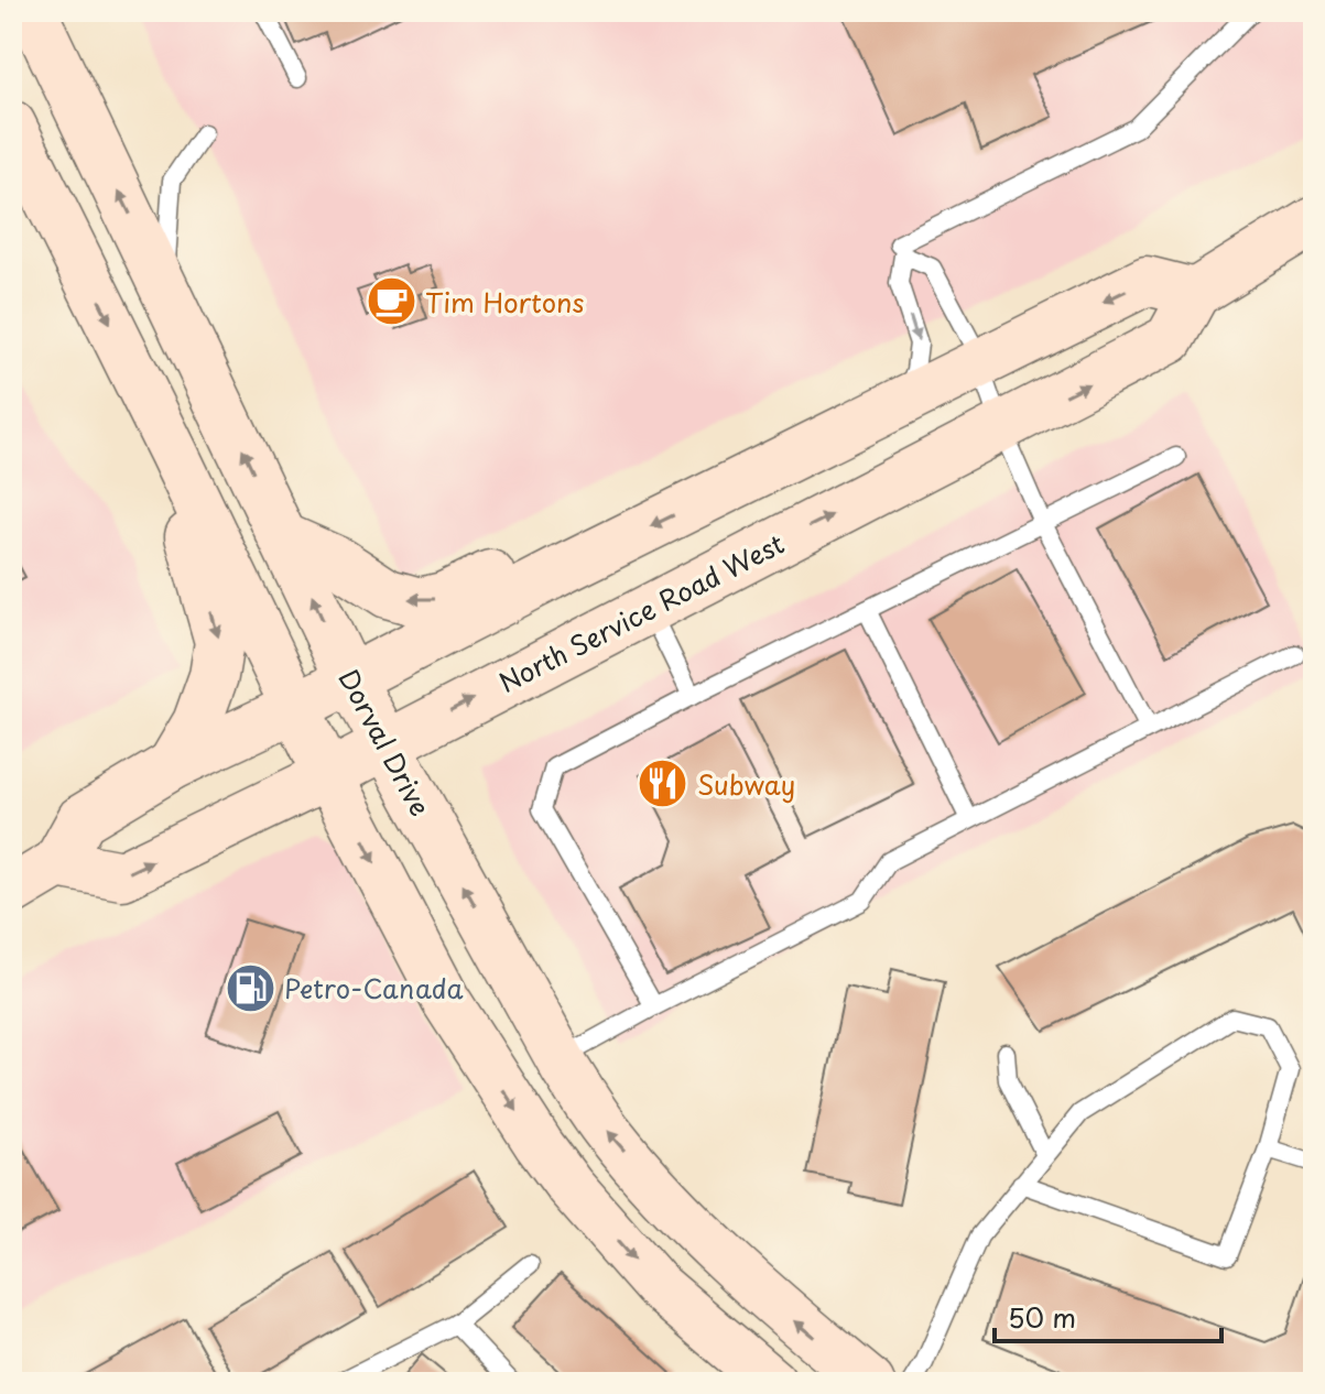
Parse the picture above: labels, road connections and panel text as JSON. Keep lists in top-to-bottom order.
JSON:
{
  "streets": {
    "main road": ["North Service Road West", "Dorval Drive"]
  },
  "crossings": [
    ["North Service Road West", "Dorval Drive"]
  ],
  "places": {
    "cafe": ["Tim Hortons"],
    "restaurant": ["Subway"],
    "fuel station": ["Petro-Canada"]
  },
  "scale_bar": "50 m"
}
